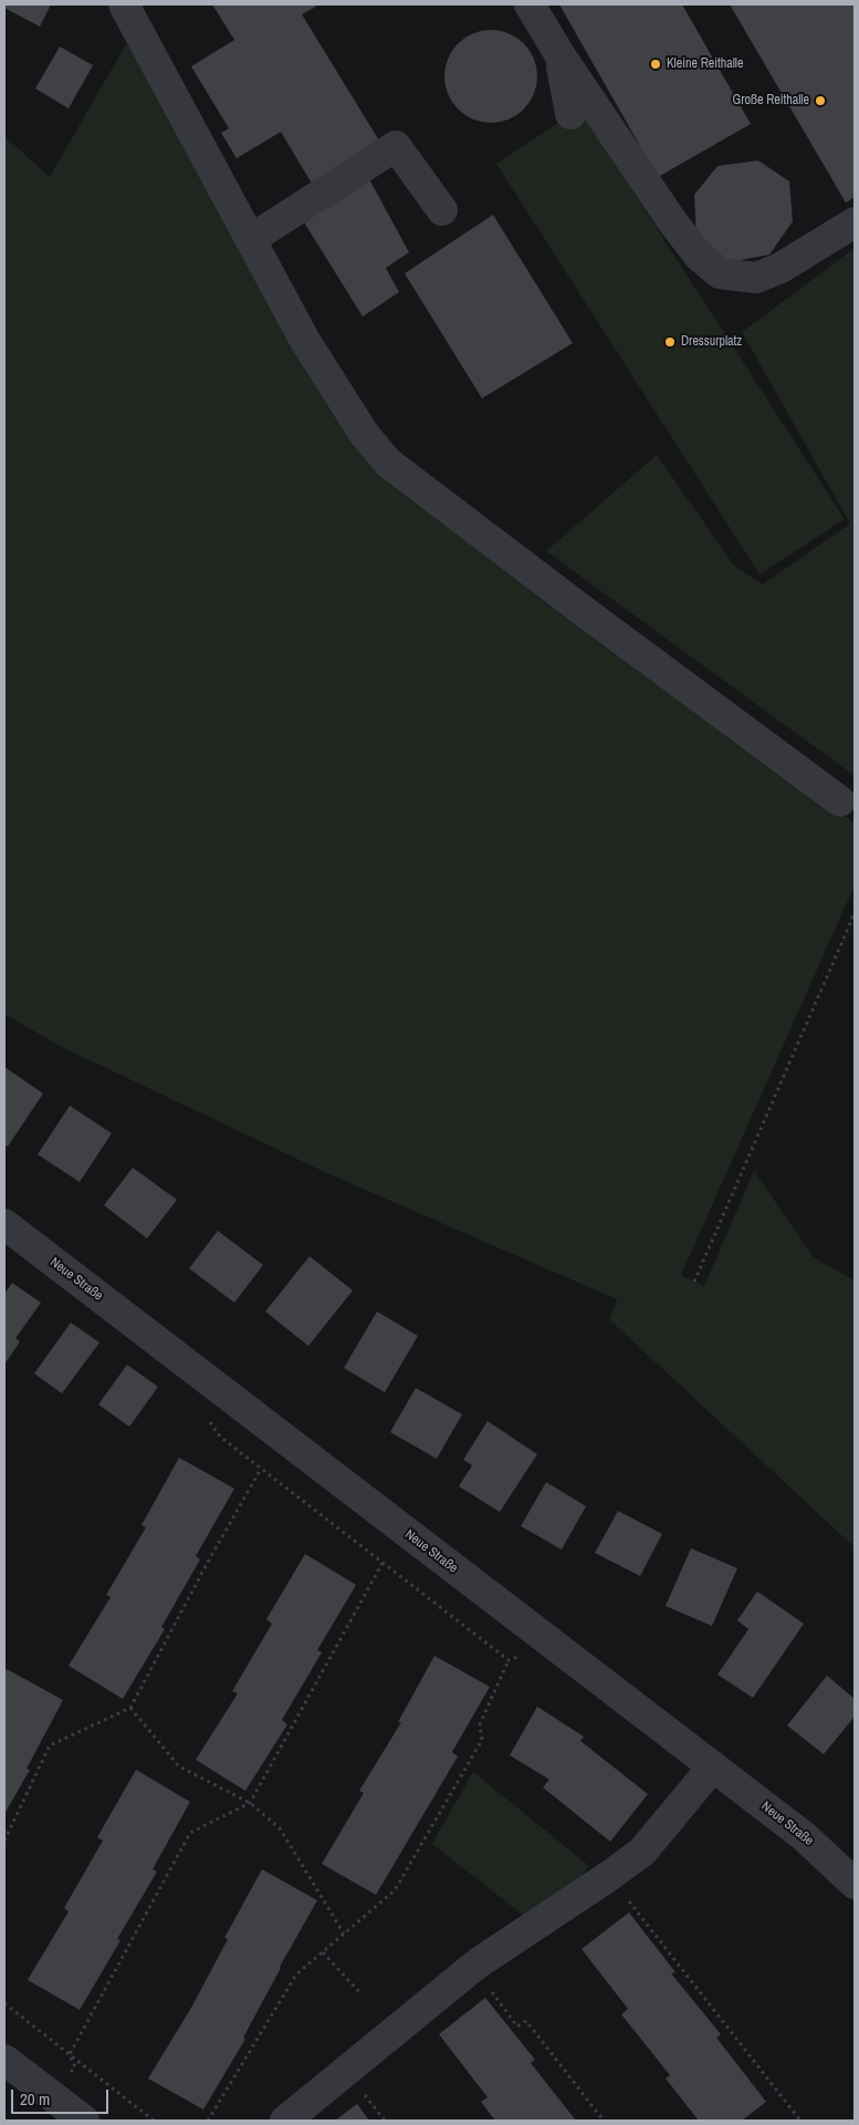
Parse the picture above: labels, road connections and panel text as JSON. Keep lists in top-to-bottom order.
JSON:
{
  "streets": {
    "street": ["Neue Straße"]
  },
  "places": ["Kleine Reithalle", "Große Reithalle", "Dressurplatz"],
  "scale_bar": "20 m"
}
